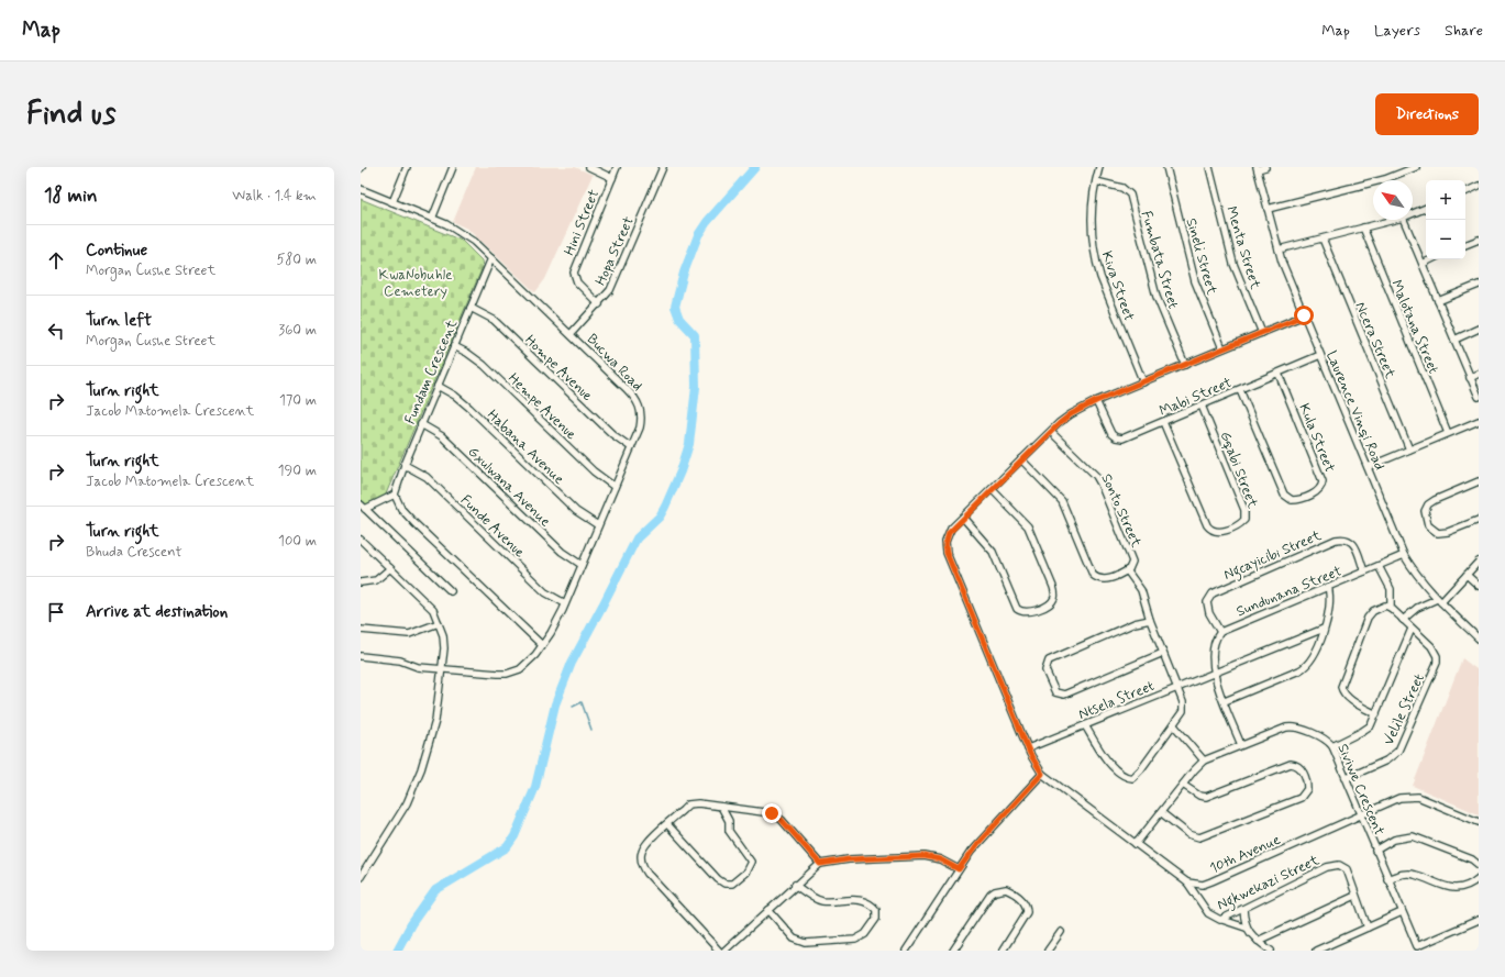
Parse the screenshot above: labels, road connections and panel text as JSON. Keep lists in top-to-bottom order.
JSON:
{
  "streets": {
    "street": [
      "Hini Street",
      "Menta Street",
      "Hopa Street",
      "Sineli Street",
      "Fumbata Street",
      "Kiva Street",
      "Malotana Street",
      "Ncera Street",
      "Bucwa Road",
      "Hompe Avenue",
      "Fundam Crescent",
      "Mabi Street",
      "Hempe Avenue",
      "Laurence Vinqi Road",
      "Kula Street",
      "Habana Avenue",
      "Gqabi Street",
      "Gxulwana Avenue",
      "Sonto Street",
      "Funde Avenue",
      "Ngcayicibi Street",
      "Sundunana Street",
      "Ntsela Street",
      "Velile Street",
      "Siviwe Crescent",
      "10th Avenue",
      "Ngkwekazi Street"
    ]
  },
  "crossings": [
    ["Hini Street", "Hopa Street"],
    ["Hopa Street", "Bucwa Road"],
    ["Fumbata Street", "Kiva Street"],
    ["Bucwa Road", "Hompe Avenue"],
    ["Bucwa Road", "Fundam Crescent"],
    ["Bucwa Road", "Hempe Avenue"],
    ["Bucwa Road", "Habana Avenue"],
    ["Bucwa Road", "Gxulwana Avenue"],
    ["Bucwa Road", "Funde Avenue"],
    ["Hompe Avenue", "Fundam Crescent"],
    ["Fundam Crescent", "Hempe Avenue"],
    ["Fundam Crescent", "Habana Avenue"],
    ["Fundam Crescent", "Gxulwana Avenue"],
    ["Fundam Crescent", "Funde Avenue"],
    ["Mabi Street", "Laurence Vinqi Road"],
    ["Mabi Street", "Kula Street"],
    ["Mabi Street", "Gqabi Street"],
    ["Laurence Vinqi Road", "Sundunana Street"],
    ["Ngcayicibi Street", "Sundunana Street"],
    ["Velile Street", "Siviwe Crescent"],
    ["Siviwe Crescent", "10th Avenue"],
    ["10th Avenue", "Ngkwekazi Street"]
  ],
  "parks": ["KwaNobuhle Cemetery"],
  "north": "top left",
  "page": {
    "header": "Map",
    "nav": ["Map", "Layers", "Share"],
    "buttons": "Directions",
    "title": "Find us",
    "heading": ["18 min", "Walk · 1.4 km"],
    "map_buttons": ["+", "−"],
    "list": [
      ["Continue", "Morgan Cushe Street", "580 m"],
      ["Turn left", "Morgan Cushe Street", "360 m"],
      ["Turn right", "Jacob Matomela Crescent", "170 m"],
      ["Turn right", "Jacob Matomela Crescent", "190 m"],
      ["Turn right", "Bhuda Crescent", "100 m"],
      "Arrive at destination"
    ]
  }
}
